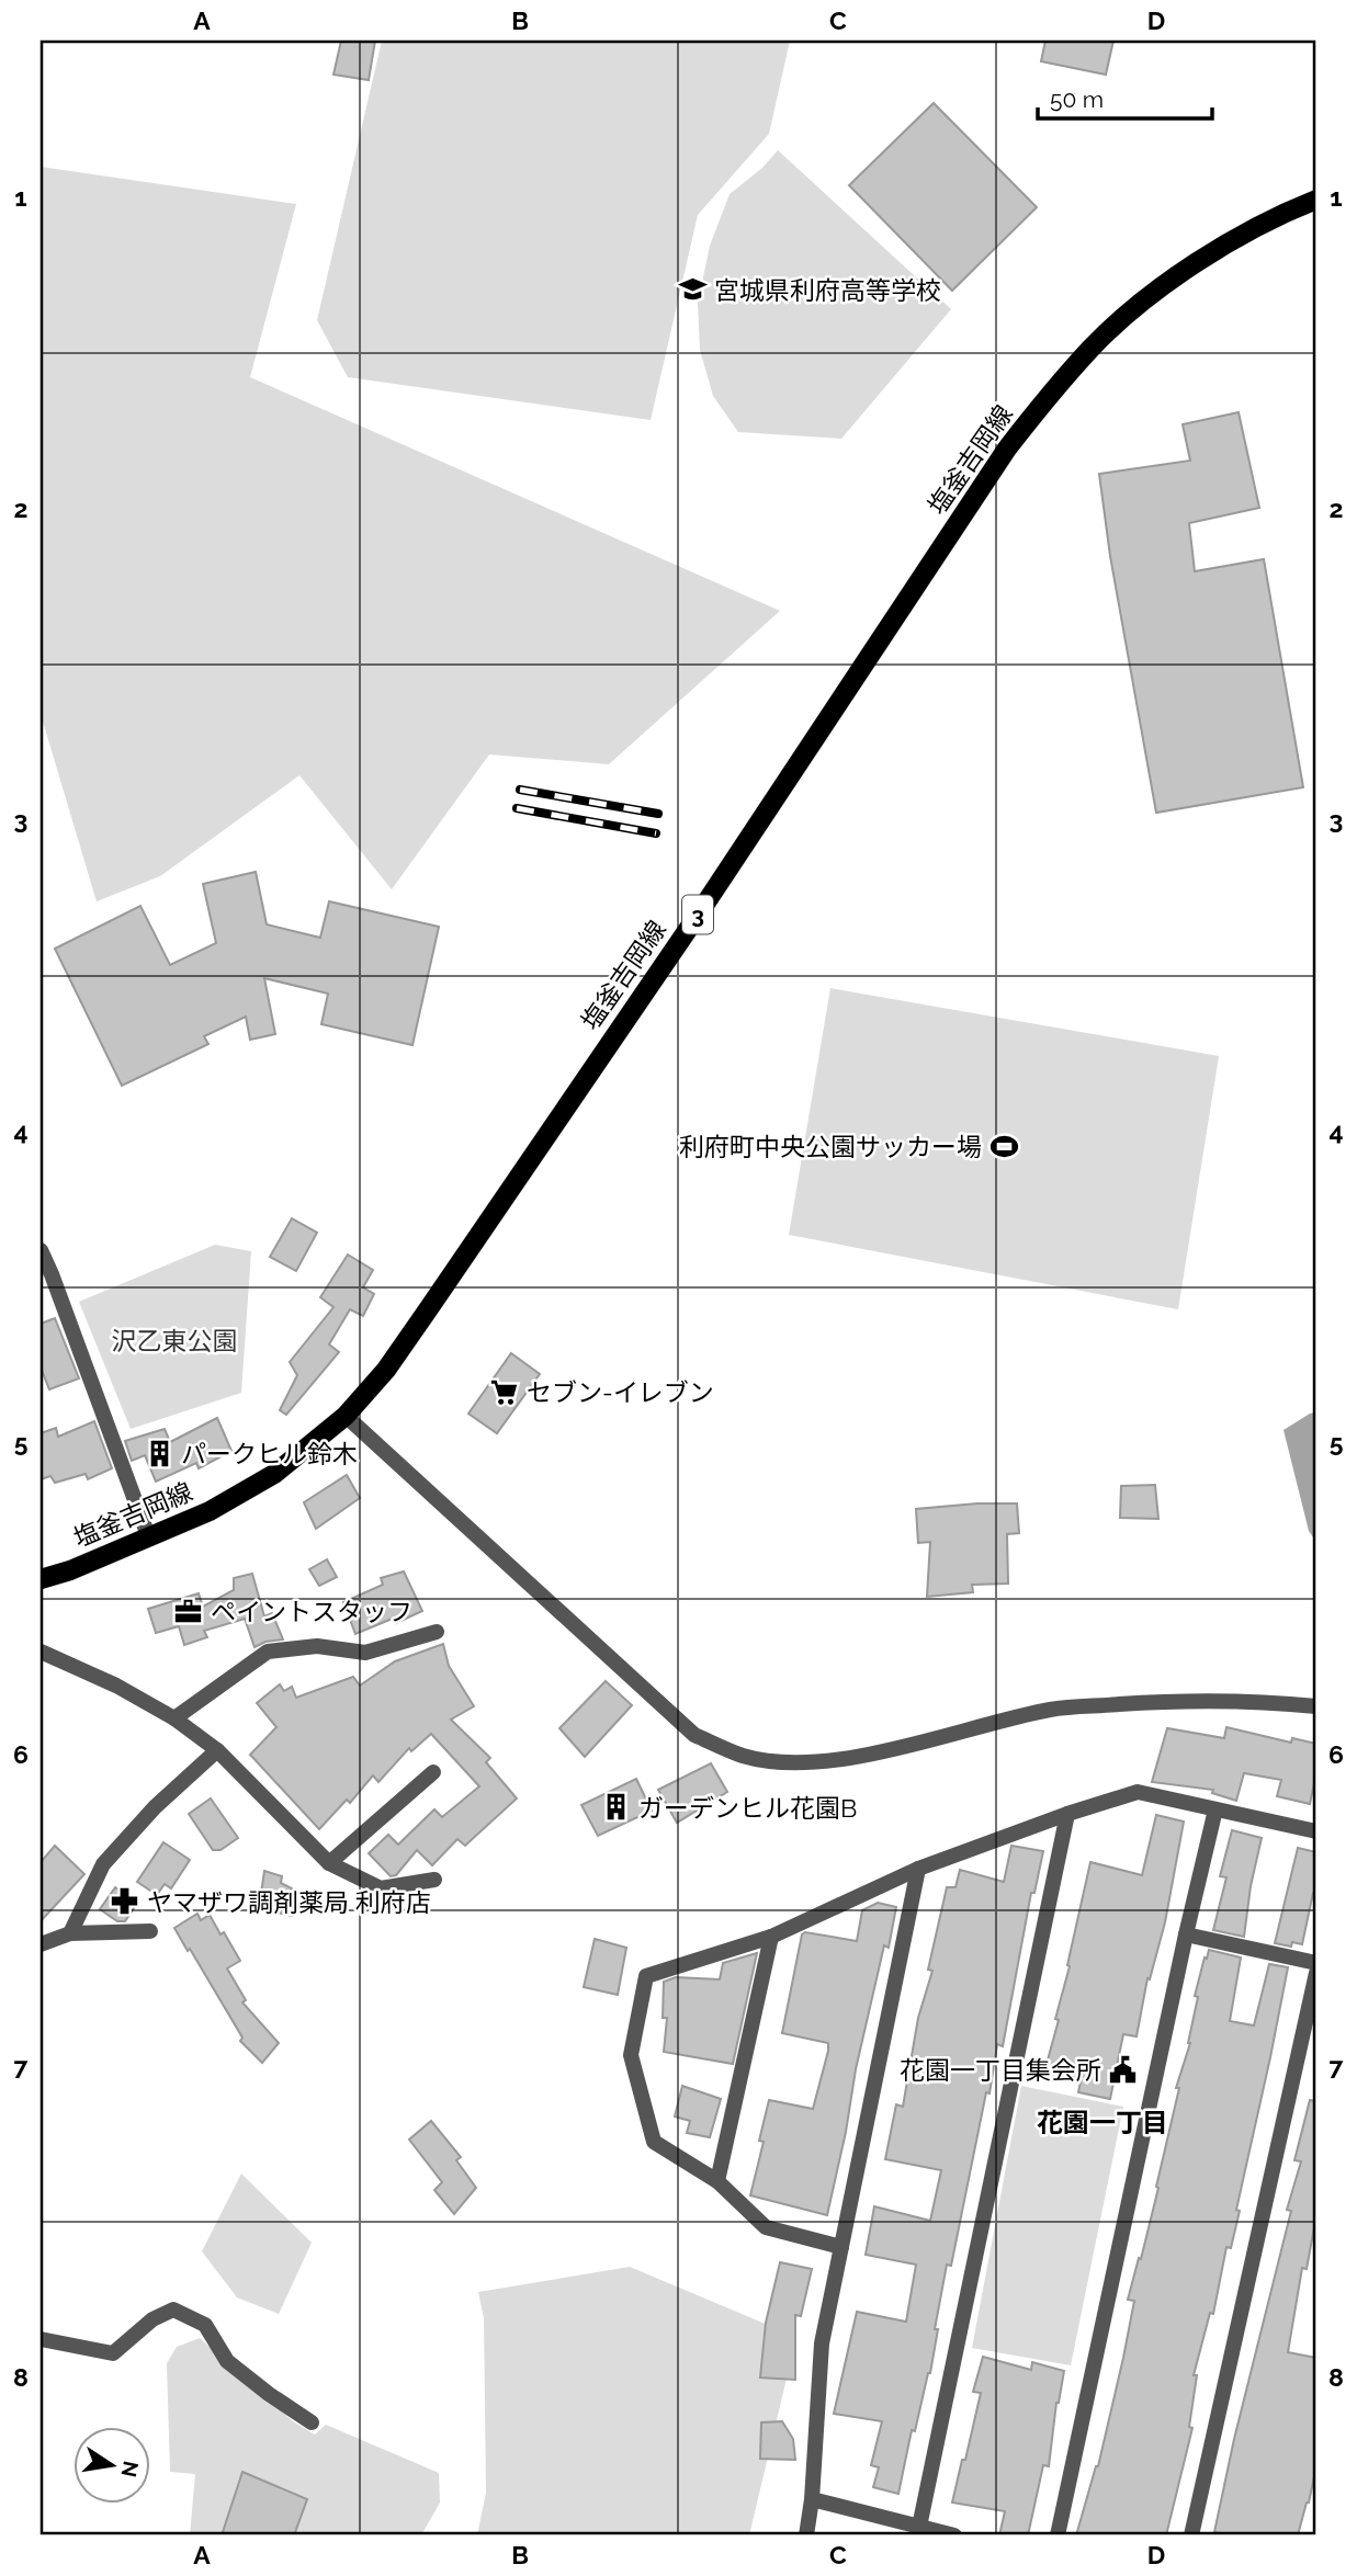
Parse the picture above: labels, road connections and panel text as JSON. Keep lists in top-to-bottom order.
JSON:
{
  "streets": {
    "main road": ["塩釜吉岡線", "3"]
  },
  "districts": ["花園一丁目"],
  "parks": ["沢乙東公園"],
  "places": {
    "school or university": ["宮城県利府高等学校"],
    "sports": ["利府町中央公園サッカー場"],
    "supermarket": ["セブン-イレブン"],
    "building": ["パークヒル鈴木", "ガーデンヒル花園B"],
    "office": ["ペイントスタッフ"],
    "pharmacy": ["ヤマザワ調剤薬局 利府店"],
    "public building": ["花園一丁目集会所"]
  },
  "scale_bar": "50 m",
  "north": "right",
  "grid": {
    "columns": [
      "A",
      "B",
      "C",
      "D"
    ],
    "rows": [
      "1",
      "2",
      "3",
      "4",
      "5",
      "6",
      "7",
      "8"
    ]
  }
}
